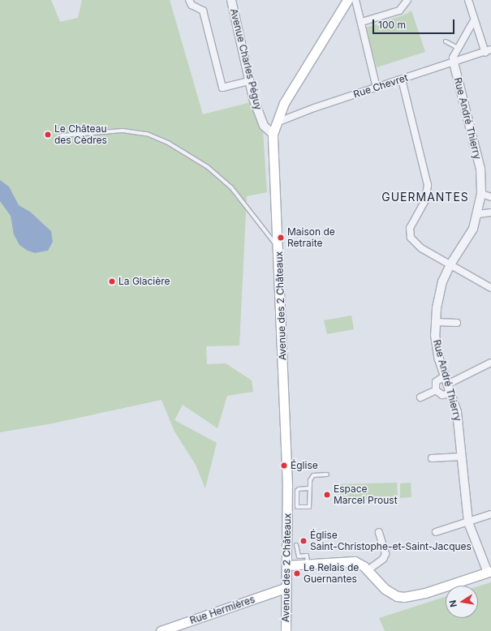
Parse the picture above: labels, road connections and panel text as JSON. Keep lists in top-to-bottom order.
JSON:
{
  "streets": {
    "main road": ["Avenue des 2 Châteaux", "Rue Hermières"],
    "street": ["Avenue Charles Péguy", "Rue Chevret", "Rue André Thierry"]
  },
  "crossings": [
    ["Avenue Charles Péguy", "Avenue des 2 Châteaux"],
    ["Rue Chevret", "Rue André Thierry"],
    ["Rue Chevret", "Avenue des 2 Châteaux"],
    ["Avenue des 2 Châteaux", "Rue Hermières"]
  ],
  "districts": ["GUERMANTES"],
  "places": [
    "Le Château des Cèdres",
    "Maison de Retraite",
    "La Glacière",
    "Église",
    "Espace Marcel Proust",
    "Église Saint-Christophe-et-Saint-Jacques",
    "Le Relais de Guernantes"
  ],
  "scale_bar": "100 m",
  "north": "left"
}
